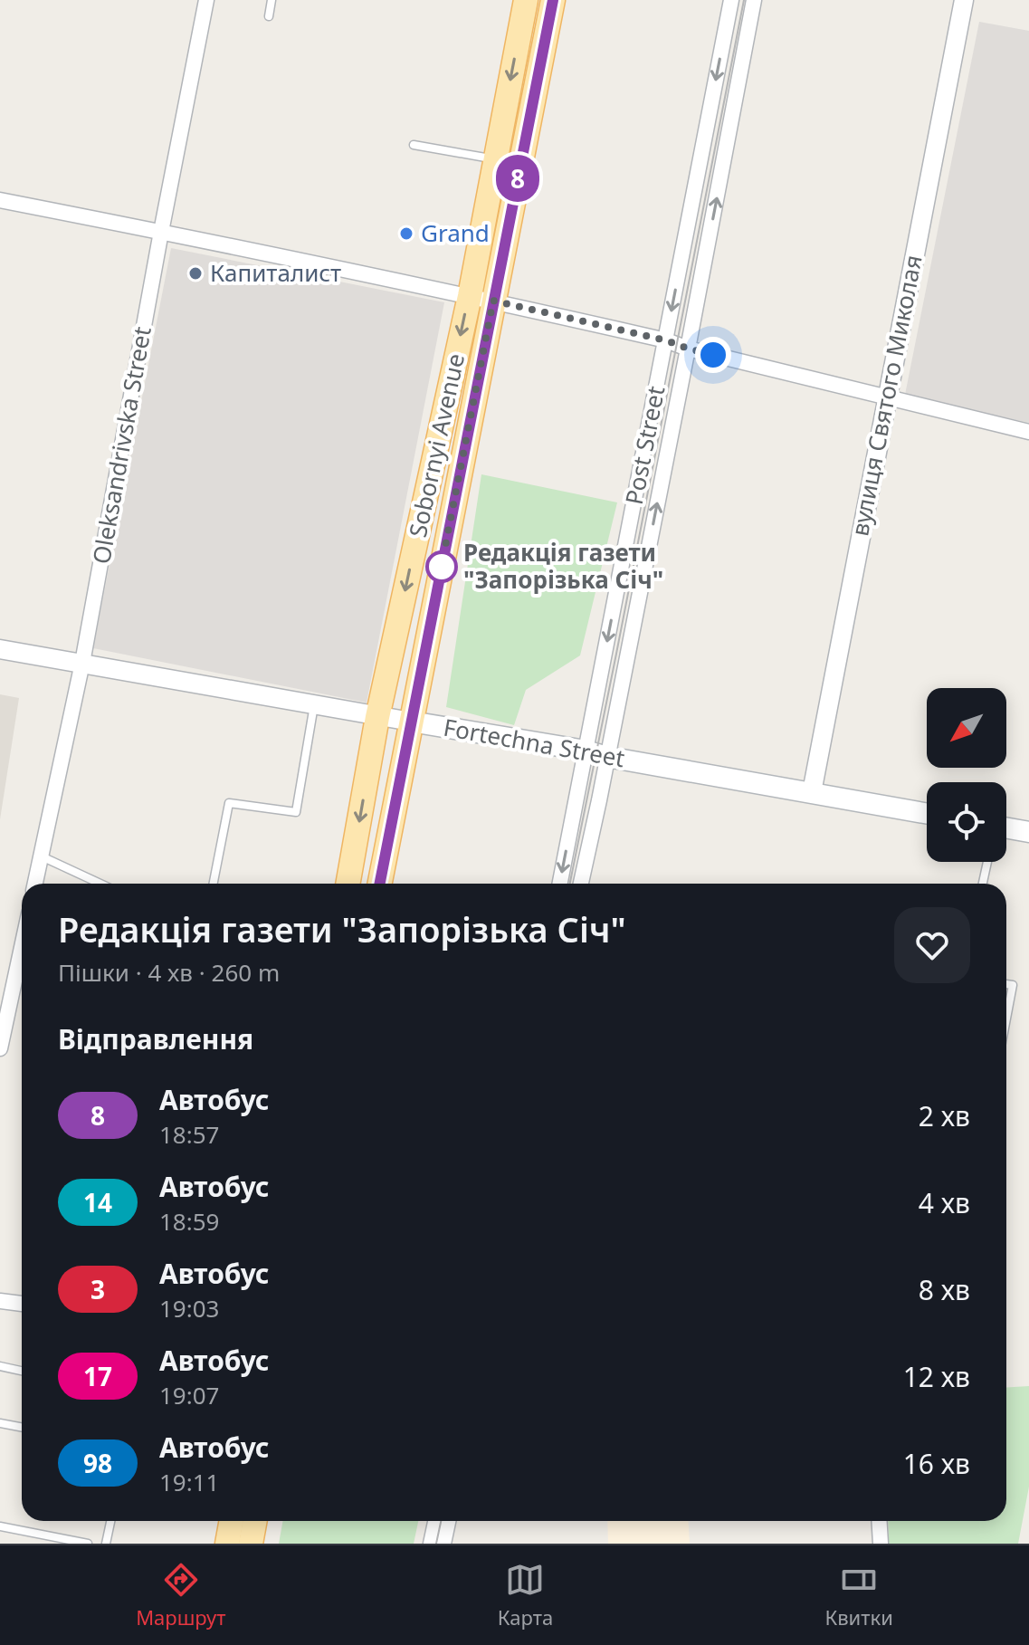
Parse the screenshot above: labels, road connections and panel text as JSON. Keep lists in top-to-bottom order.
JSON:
{
  "streets": {
    "main road": ["Sobornyi Avenue", "Fortechna Street"],
    "street": ["вулиця Святого Миколая", "Oleksandrivska Street", "Post Street"]
  },
  "crossings": [
    ["вулиця Святого Миколая", "Fortechna Street"],
    ["Oleksandrivska Street", "Fortechna Street"],
    ["Sobornyi Avenue", "Fortechna Street"],
    ["Post Street", "Fortechna Street"]
  ],
  "places": ["Grand", "Капиталист", "Редакція газети \"Запорізька Січ\""],
  "lines": ["bus line 8"],
  "north": "bottom left",
  "page": {
    "on_map": "8",
    "heading": [
      ["Редакція газети \"Запорізька Січ\"", "Пішки · 4 хв · 260 m"],
      "Відправлення"
    ],
    "list": [
      {
        "mark": "8",
        "name": "Автобус",
        "note": "18:57",
        "value": "2 хв"
      },
      {
        "mark": "14",
        "name": "Автобус",
        "note": "18:59",
        "value": "4 хв"
      },
      {
        "mark": "3",
        "name": "Автобус",
        "note": "19:03",
        "value": "8 хв"
      },
      {
        "mark": "17",
        "name": "Автобус",
        "note": "19:07",
        "value": "12 хв"
      },
      {
        "mark": "98",
        "name": "Автобус",
        "note": "19:11",
        "value": "16 хв"
      }
    ],
    "tabs": ["Маршрут", "Карта", "Квитки"]
  }
}
